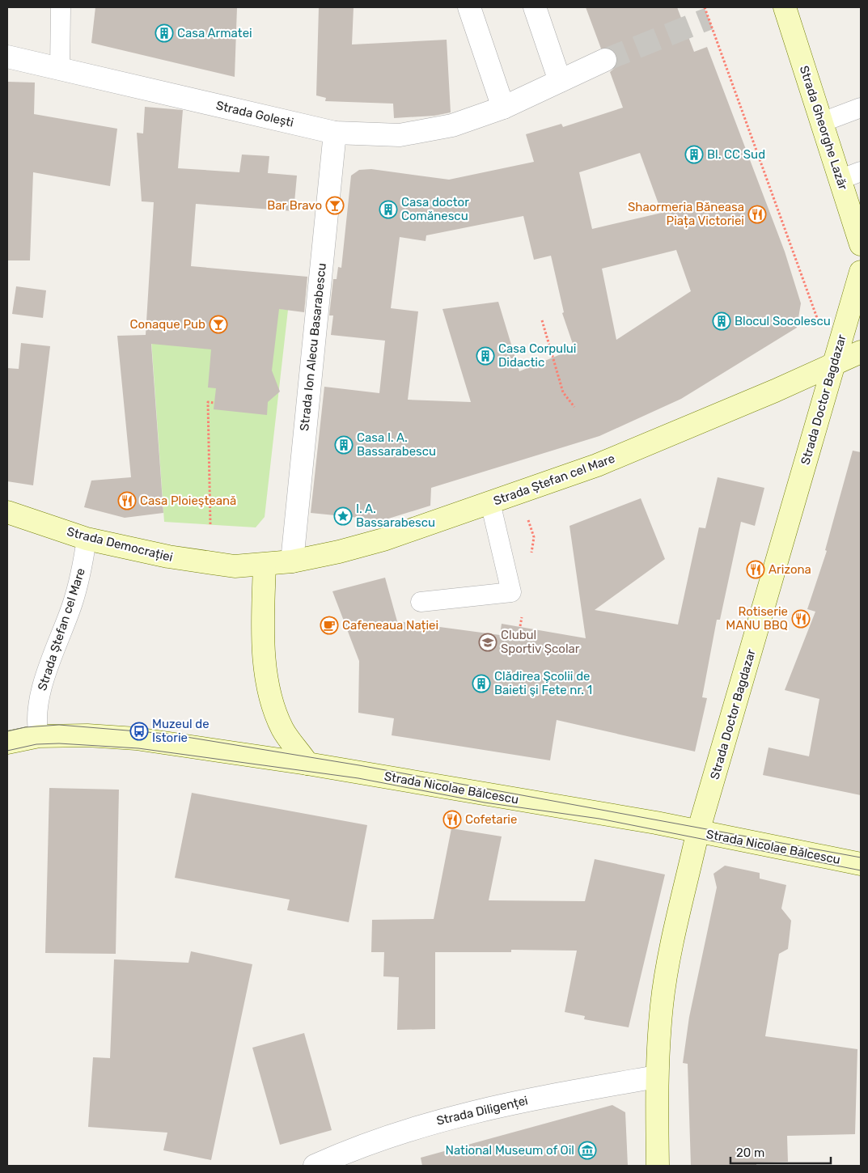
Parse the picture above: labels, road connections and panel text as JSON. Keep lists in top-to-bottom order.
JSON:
{
  "streets": {
    "main road": [
      "Strada Gheorghe Lazăr",
      "Strada Doctor Bagdazar",
      "Strada Ștefan cel Mare",
      "Strada Democrației",
      "Strada Nicolae Bălcescu"
    ],
    "street": ["Strada Golești", "Strada Ion Alecu Basarabescu", "Strada Diligenței"]
  },
  "crossings": [
    ["Strada Golești", "Strada Ion Alecu Basarabescu"],
    ["Strada Ion Alecu Basarabescu", "Strada Ștefan cel Mare"],
    ["Strada Doctor Bagdazar", "Strada Ștefan cel Mare"],
    ["Strada Doctor Bagdazar", "Strada Nicolae Bălcescu"],
    ["Strada Doctor Bagdazar", "Strada Diligenței"],
    ["Strada Ștefan cel Mare", "Strada Democrației"],
    ["Strada Ștefan cel Mare", "Strada Nicolae Bălcescu"]
  ],
  "places": {
    "building": [
      "Casa Armatei",
      "Bl. CC Sud",
      "Casa doctor Comănescu",
      "Blocul Socolescu",
      "Casa Corpului Didactic",
      "Casa I. A. Bassarabescu",
      "Clădirea Şcolii de Baieti şi Fete nr. 1"
    ],
    "bar": ["Bar Bravo", "Conaque Pub"],
    "restaurant": [
      "Shaormeria Băneasa Piața Victoriei",
      "Casa Ploieşteană",
      "Arizona",
      "Rotiserie MANU BBQ",
      "Cofetarie"
    ],
    "place": ["I. A. Bassarabescu"],
    "cafe": ["Cafeneaua Nației"],
    "school or university": ["Clubul Sportiv Școlar"],
    "bus stop": ["Muzeul de Istorie"],
    "museum": ["National Museum of Oil"]
  },
  "scale_bar": "20 m"
}
